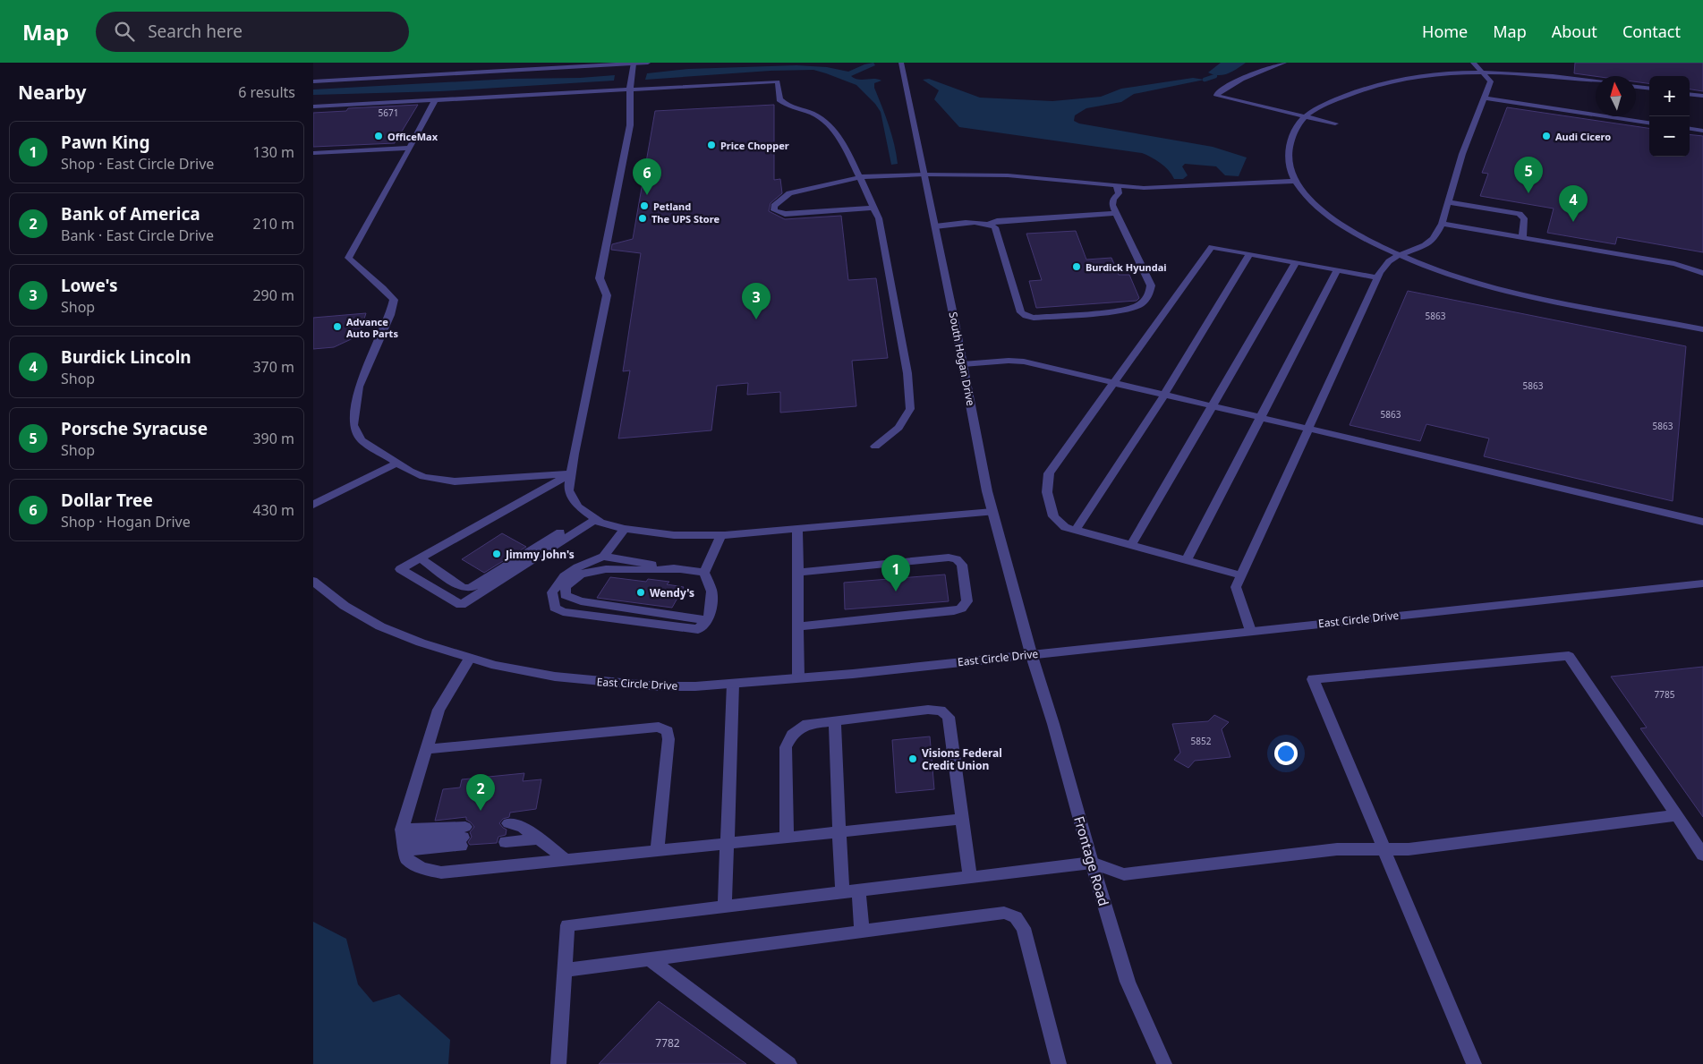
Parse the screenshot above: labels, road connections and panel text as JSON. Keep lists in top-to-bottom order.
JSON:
{
  "streets": {
    "street": ["South Hogan Drive", "East Circle Drive", "Frontage Road"]
  },
  "crossings": [
    ["South Hogan Drive", "East Circle Drive"],
    ["South Hogan Drive", "Frontage Road"],
    ["East Circle Drive", "Frontage Road"]
  ],
  "places": [
    "OfficeMax",
    "Audi Cicero",
    "Price Chopper",
    "Petland",
    "The UPS Store",
    "Burdick Hyundai",
    "Advance Auto Parts",
    "Jimmy John's",
    "Wendy's",
    "Visions Federal Credit Union"
  ],
  "house_numbers": [
    "5671",
    "5863",
    "5863",
    "5863",
    "5863",
    "7785",
    "5852",
    "7782"
  ],
  "north": "top",
  "page": {
    "header": "Map",
    "search": "Search here",
    "nav": [
      "Home",
      "Map",
      "About",
      "Contact"
    ],
    "heading": ["Nearby", "6 results"],
    "map_buttons": ["+", "−"],
    "list": [
      {
        "mark": "1",
        "name": "Pawn King",
        "note": "Shop · East Circle Drive",
        "value": "130 m"
      },
      {
        "mark": "2",
        "name": "Bank of America",
        "note": "Bank · East Circle Drive",
        "value": "210 m"
      },
      {
        "mark": "3",
        "name": "Lowe's",
        "note": "Shop",
        "value": "290 m"
      },
      {
        "mark": "4",
        "name": "Burdick Lincoln",
        "note": "Shop",
        "value": "370 m"
      },
      {
        "mark": "5",
        "name": "Porsche Syracuse",
        "note": "Shop",
        "value": "390 m"
      },
      {
        "mark": "6",
        "name": "Dollar Tree",
        "note": "Shop · Hogan Drive",
        "value": "430 m"
      }
    ],
    "pins": [
      "5",
      "6",
      "4",
      "3",
      "1",
      "2"
    ]
  }
}
